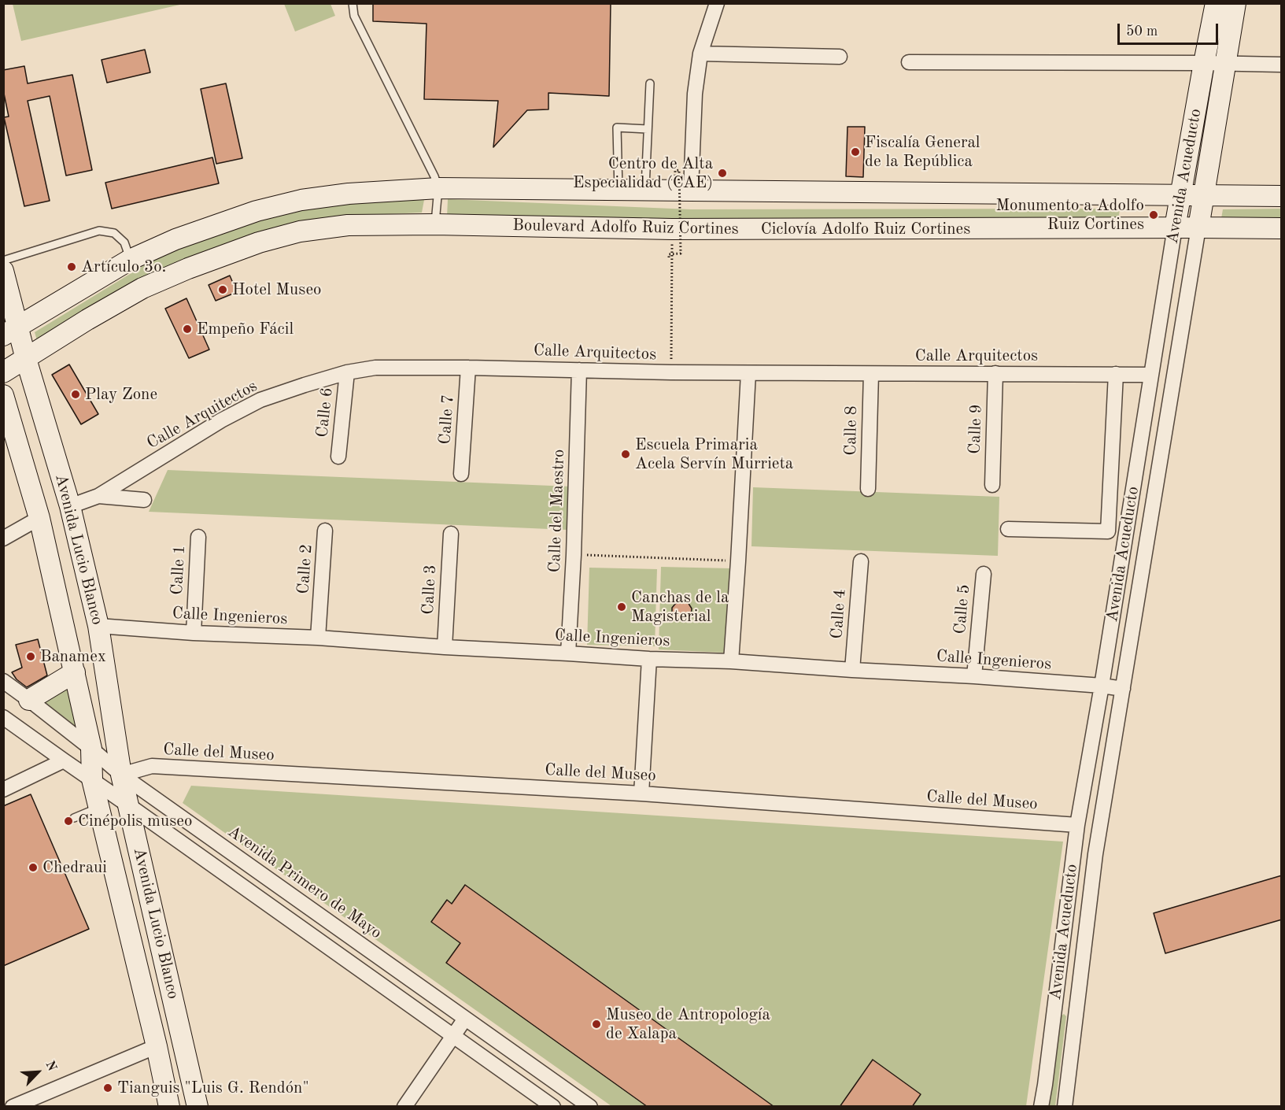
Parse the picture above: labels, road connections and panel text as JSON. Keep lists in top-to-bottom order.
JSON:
{
  "streets": {
    "main road": ["Avenida Acueducto", "Boulevard Adolfo Ruiz Cortines", "Avenida Lucio Blanco"],
    "street": [
      "Calle Arquitectos",
      "Calle 6",
      "Calle 7",
      "Calle 9",
      "Calle 8",
      "Calle del Maestro",
      "Calle 2",
      "Calle 1",
      "Calle 3",
      "Calle 5",
      "Calle 4",
      "Calle Ingenieros",
      "Calle del Museo",
      "Avenida Primero de Mayo"
    ]
  },
  "crossings": [
    ["Avenida Acueducto", "Boulevard Adolfo Ruiz Cortines"],
    ["Avenida Acueducto", "Calle Arquitectos"],
    ["Avenida Acueducto", "Calle Ingenieros"],
    ["Avenida Acueducto", "Calle del Museo"],
    ["Boulevard Adolfo Ruiz Cortines", "Avenida Lucio Blanco"],
    ["Calle Arquitectos", "Calle 6"],
    ["Calle Arquitectos", "Calle 7"],
    ["Calle Arquitectos", "Calle 9"],
    ["Calle Arquitectos", "Calle 8"],
    ["Calle Arquitectos", "Calle del Maestro"],
    ["Calle Arquitectos", "Avenida Lucio Blanco"],
    ["Calle del Maestro", "Calle Ingenieros"],
    ["Avenida Lucio Blanco", "Calle Ingenieros"],
    ["Avenida Lucio Blanco", "Calle del Museo"],
    ["Avenida Lucio Blanco", "Avenida Primero de Mayo"],
    ["Calle 2", "Calle Ingenieros"],
    ["Calle 1", "Calle Ingenieros"],
    ["Calle 3", "Calle Ingenieros"],
    ["Calle 5", "Calle Ingenieros"],
    ["Calle 4", "Calle Ingenieros"],
    ["Calle del Museo", "Avenida Primero de Mayo"]
  ],
  "places": [
    "Fiscalía General de la República",
    "Centro de Alta Especialidad (CAE)",
    "Monumento a Adolfo Ruiz Cortines",
    "Artículo 3o.",
    "Hotel Museo",
    "Empeño Fácil",
    "Play Zone",
    "Escuela Primaria Acela Servín Murrieta",
    "Canchas de la Magisterial",
    "Banamex",
    "Cinépolis museo",
    "Chedraui",
    "Museo de Antropología de Xalapa",
    "Tianguis \"Luis G. Rendón\""
  ],
  "scale_bar": "50 m",
  "north": "top right"
}
